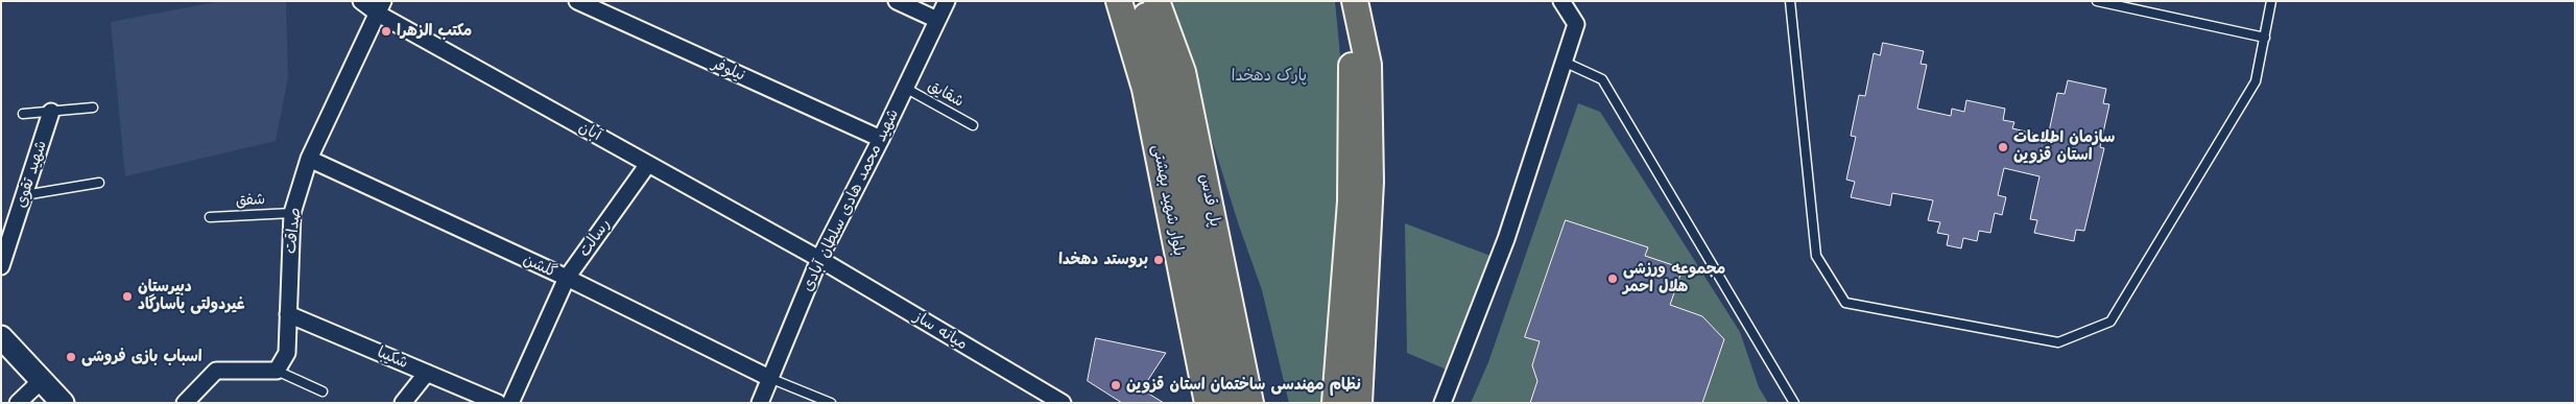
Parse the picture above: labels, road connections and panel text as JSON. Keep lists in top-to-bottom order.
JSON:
{
  "streets": {
    "main road": ["بلوار شهید بهشتی", "پل قدس"],
    "street": [
      "نیلوفر",
      "آبان",
      "شهید تقوی",
      "شهید محمد هادی سلطان آبادی",
      "صداقت",
      "رسالت",
      "گلشن",
      "میانه ساز",
      "شکیبا"
    ],
    "lane": ["شقایق", "شفق"]
  },
  "crossings": [
    ["نیلوفر", "شهید محمد هادی سلطان آبادی"],
    ["شقایق", "شهید محمد هادی سلطان آبادی"],
    ["آبان", "شهید محمد هادی سلطان آبادی"],
    ["آبان", "صداقت"],
    ["آبان", "رسالت"],
    ["آبان", "میانه ساز"],
    ["شفق", "صداقت"],
    ["شهید محمد هادی سلطان آبادی", "گلشن"],
    ["شهید محمد هادی سلطان آبادی", "میانه ساز"],
    ["صداقت", "گلشن"],
    ["صداقت", "شکیبا"],
    ["رسالت", "گلشن"]
  ],
  "parks": ["پارک دهخدا"],
  "places": [
    "مکتب الزهرا",
    "سازمان اطلاعات استان قزوین",
    "بروستد دهخدا",
    "مجموعه ورزشی هلال احمر",
    "دبیرستان غیردولتی پاسارگاد",
    "اسباب بازی فروشی",
    "نظام مهندسی ساختمان استان قزوین"
  ]
}
